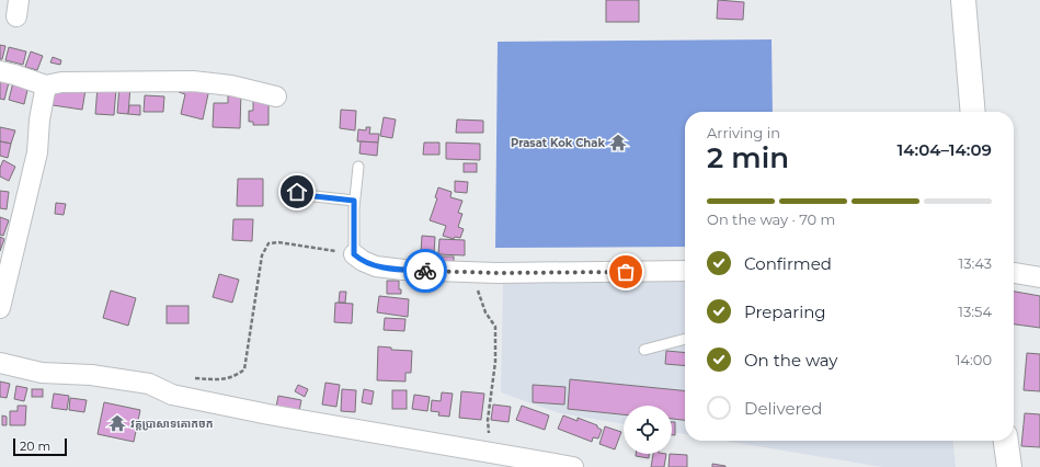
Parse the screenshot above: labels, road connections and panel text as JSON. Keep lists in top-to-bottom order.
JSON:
{
  "places": {
    "temple": ["Prasat Kok Chak", "វត្តប្រាសាទគោកចក"]
  },
  "scale_bar": "20 m",
  "page": {
    "heading": ["2 min", "Arriving in", "14:04–14:09"],
    "bar": "On the way · 70 m",
    "list": [
      ["Confirmed", "13:43"],
      ["Preparing", "13:54"],
      ["On the way", "14:00"],
      "Delivered"
    ],
    "scale": "20 m"
  }
}
